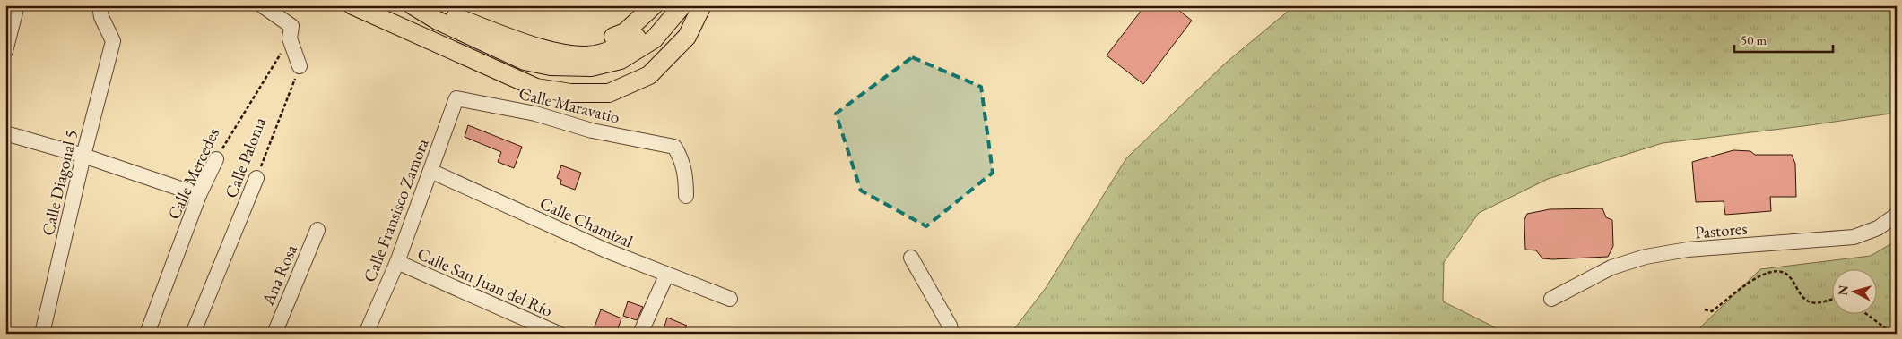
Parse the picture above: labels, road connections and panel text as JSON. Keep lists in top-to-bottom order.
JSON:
{
  "streets": {
    "street": [
      "Calle Maravatio",
      "Calle Paloma",
      "Calle Mercedes",
      "Calle Diagonal 5",
      "Calle Fransisco Zamora",
      "Calle Chamizal",
      "Pastores",
      "Ana Rosa",
      "Calle San Juan del Río"
    ]
  },
  "crossings": [
    ["Calle Maravatio", "Calle Fransisco Zamora"],
    ["Calle Fransisco Zamora", "Calle Chamizal"],
    ["Calle Fransisco Zamora", "Calle San Juan del Río"]
  ],
  "scale_bar": "50 m",
  "north": "left"
}
